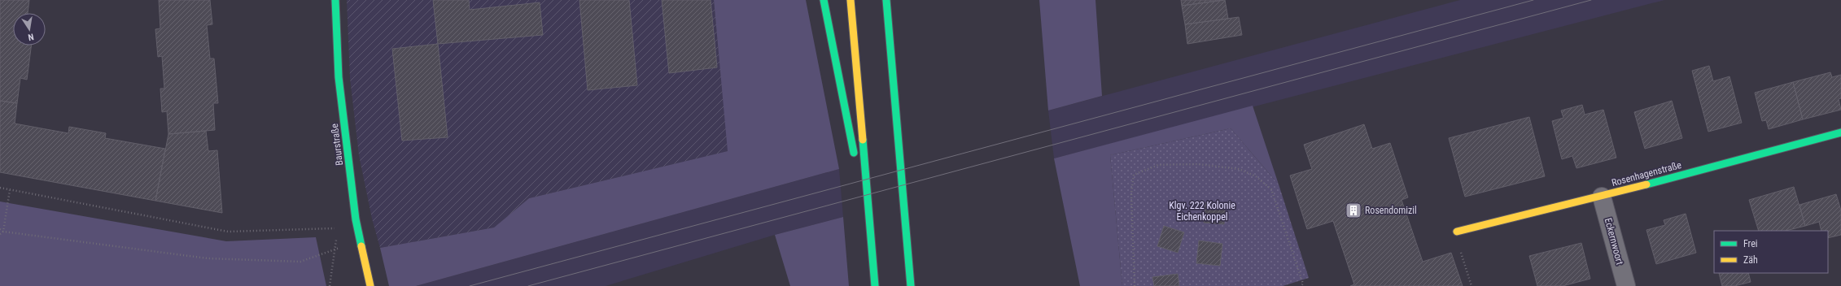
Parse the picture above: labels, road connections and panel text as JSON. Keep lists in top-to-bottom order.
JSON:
{
  "streets": {
    "main road": ["Baurstraße", "Rosenhagenstraße"],
    "street": ["Eckernwoort"]
  },
  "crossings": [
    ["Rosenhagenstraße", "Eckernwoort"]
  ],
  "parks": ["Klgv. 222 Kolonie Eichenkoppel"],
  "places": {
    "building": ["Rosendomizil"]
  },
  "legend": ["Frei", "Zäh"],
  "north": "bottom"
}
